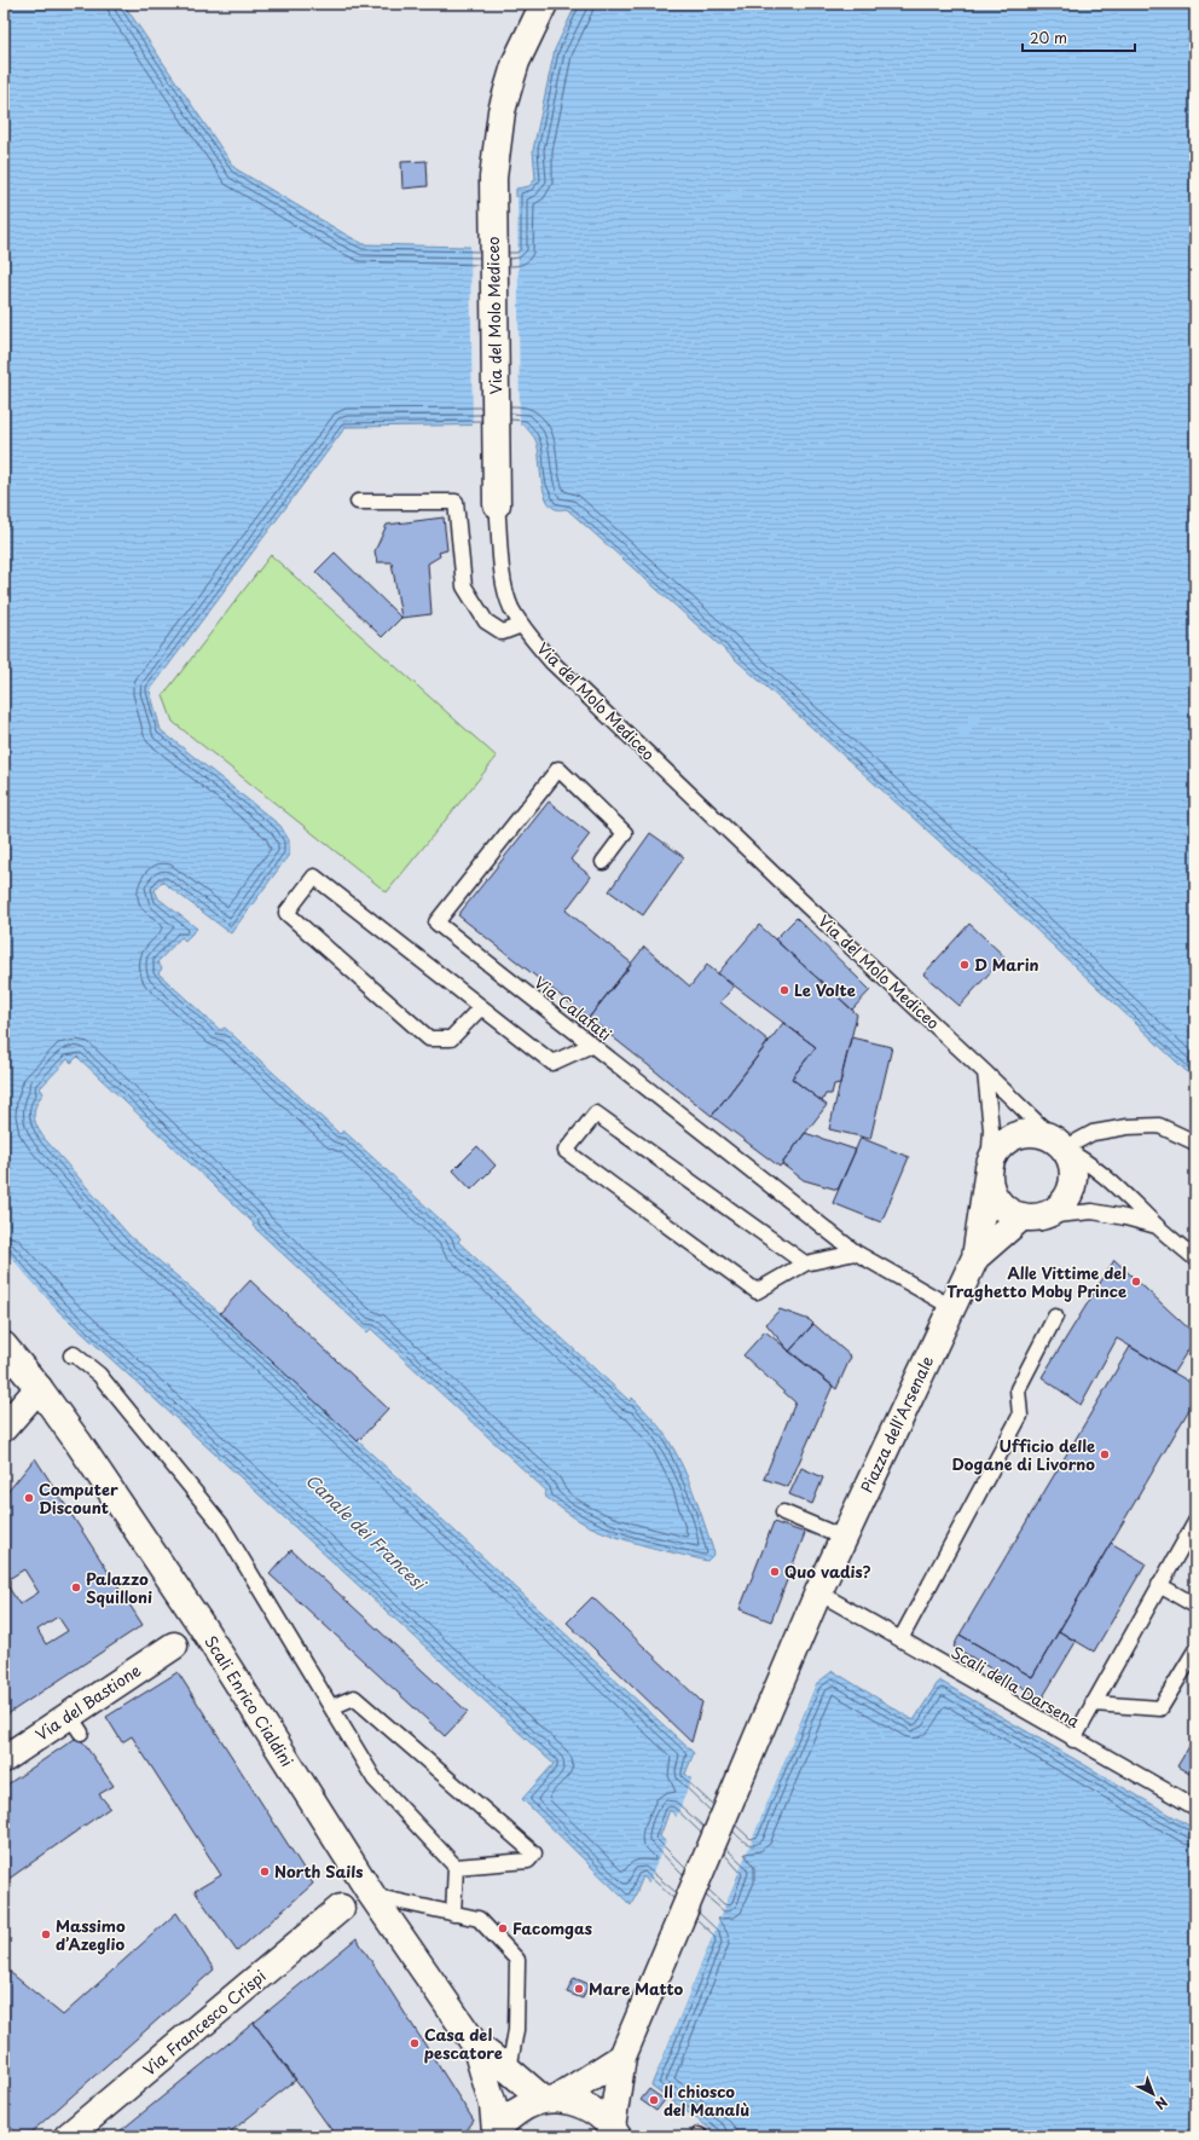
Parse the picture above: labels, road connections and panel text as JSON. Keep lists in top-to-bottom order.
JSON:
{
  "streets": {
    "street": [
      "Via del Molo Mediceo",
      "Piazza dell'Arsenale",
      "Scali Enrico Cialdini",
      "Via del Bastione",
      "Via Francesco Crispi"
    ],
    "lane": ["Via Calafati", "Scali della Darsena"]
  },
  "crossings": [
    ["Via del Molo Mediceo", "Piazza dell'Arsenale"],
    ["Via Calafati", "Piazza dell'Arsenale"],
    ["Piazza dell'Arsenale", "Scali della Darsena"]
  ],
  "water": ["Canale dei Francesi"],
  "places": [
    "D Marin",
    "Le Volte",
    "Alle Vittime del Traghetto Moby Prince",
    "Ufficio delle Dogane di Livorno",
    "Computer Discount",
    "Quo vadis?",
    "Palazzo Squilloni",
    "North Sails",
    "Facomgas",
    "Massimo d’Azeglio",
    "Mare Matto",
    "Casa del pescatore",
    "Il chiosco del Manalù"
  ],
  "scale_bar": "20 m",
  "north": "bottom right"
}
